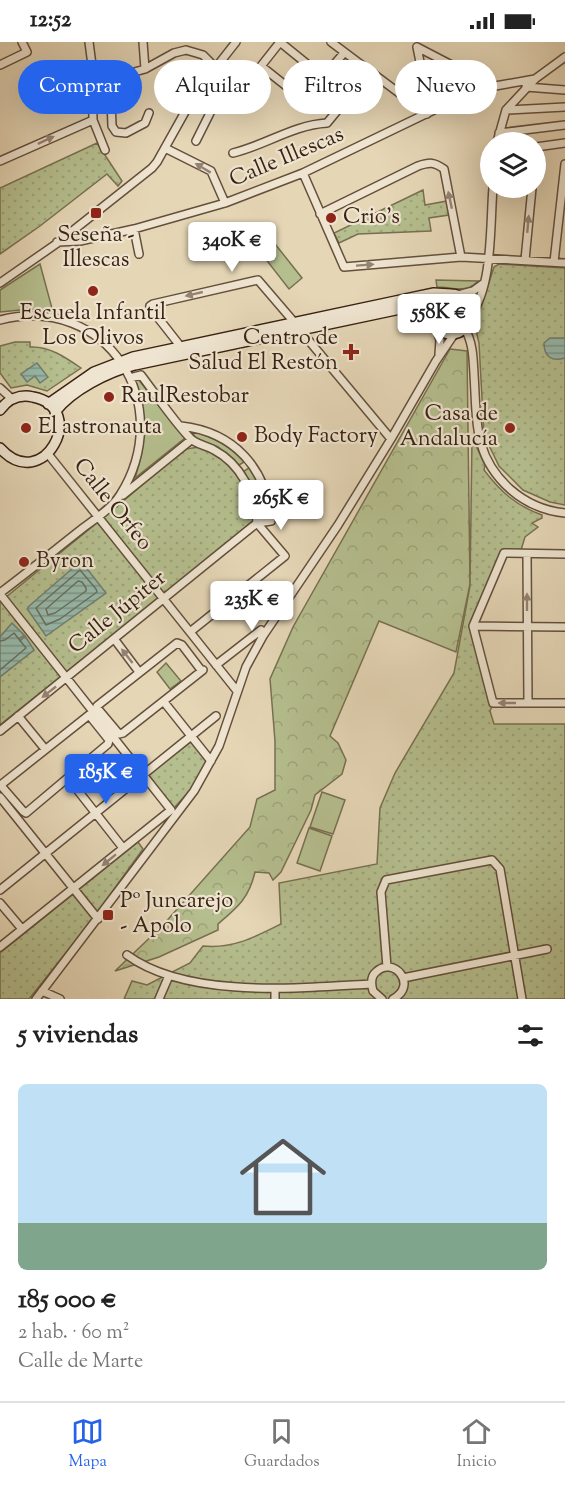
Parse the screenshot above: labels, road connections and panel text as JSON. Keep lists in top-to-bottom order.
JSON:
{
  "streets": {
    "street": ["Calle Illescas", "Calle Orfeo", "Calle Júpiter"]
  },
  "crossings": [
    ["Calle Orfeo", "Calle Júpiter"]
  ],
  "places": {
    "transit": ["Seseña - Illescas", "Pº Juncarejo - Apolo"],
    "other": [
      "Crio's",
      "Escuela Infantil Los Olivos",
      "RaulRestobar",
      "El astronauta",
      "Casa de Andalucía",
      "Body Factory",
      "Byron"
    ],
    "health": ["Centro de Salud El Restón"]
  },
  "page": {
    "status": "12:52",
    "chip": [
      "Comprar",
      "Alquilar",
      "Filtros",
      "Nuevo"
    ],
    "price": [
      "340K €",
      "558K €",
      "265K €",
      "235K €",
      "185K €"
    ],
    "heading": "5 viviendas",
    "list": [
      {
        "name": "185 000 €",
        "note": "2 hab. · 60 m² · Calle de Marte"
      }
    ],
    "tabs": ["Mapa", "Guardados", "Inicio"]
  }
}
